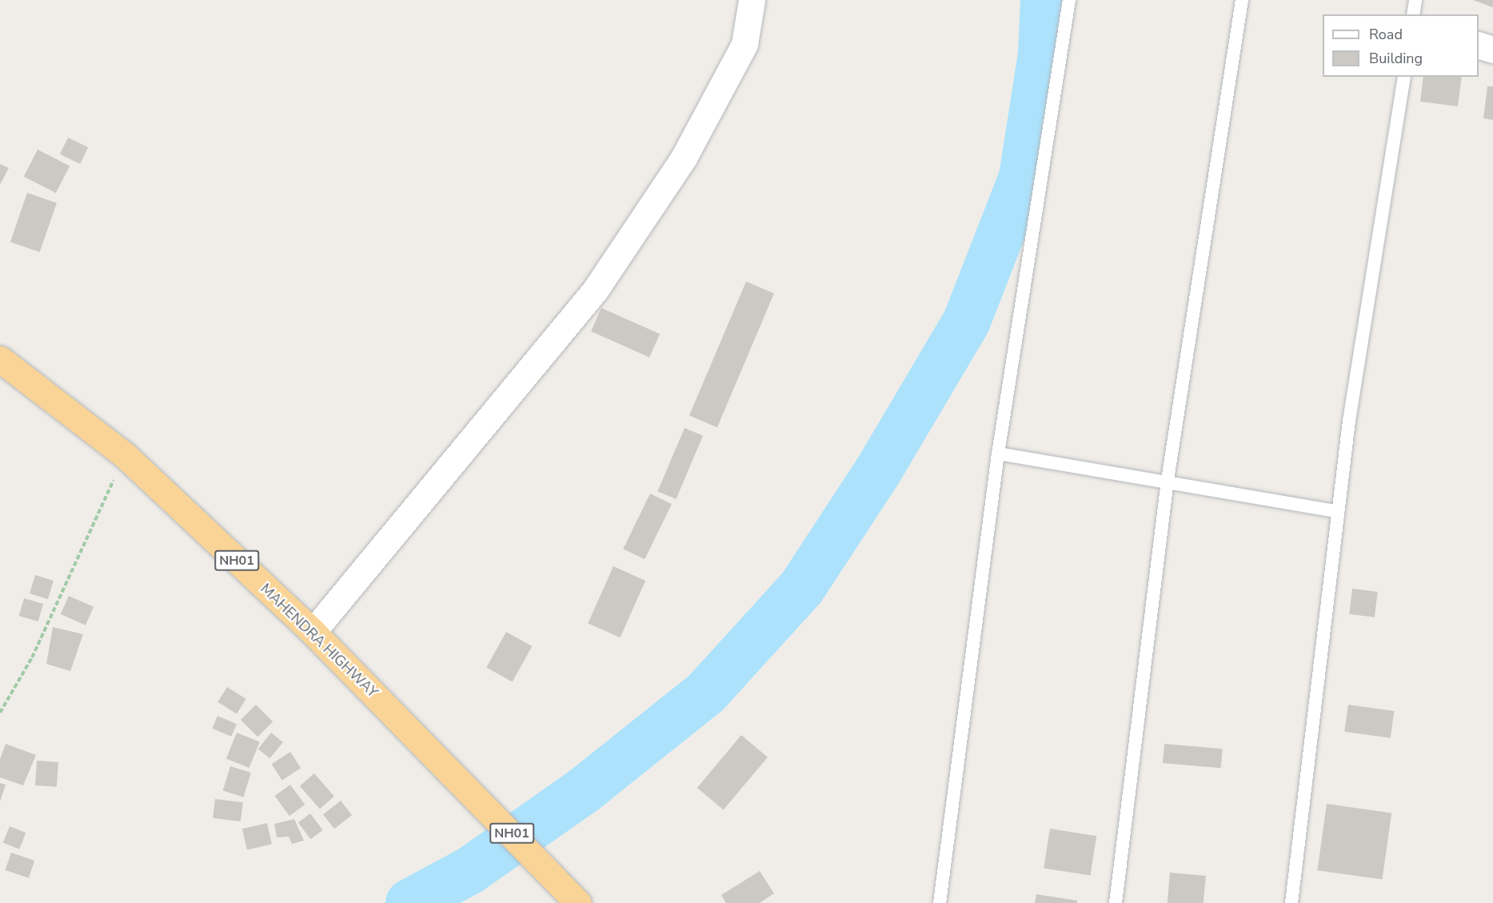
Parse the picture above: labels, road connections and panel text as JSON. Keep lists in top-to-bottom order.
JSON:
{
  "streets": {
    "highway": ["NH01", "MAHENDRA HIGHWAY"]
  },
  "legend": ["Road", "Building"]
}
